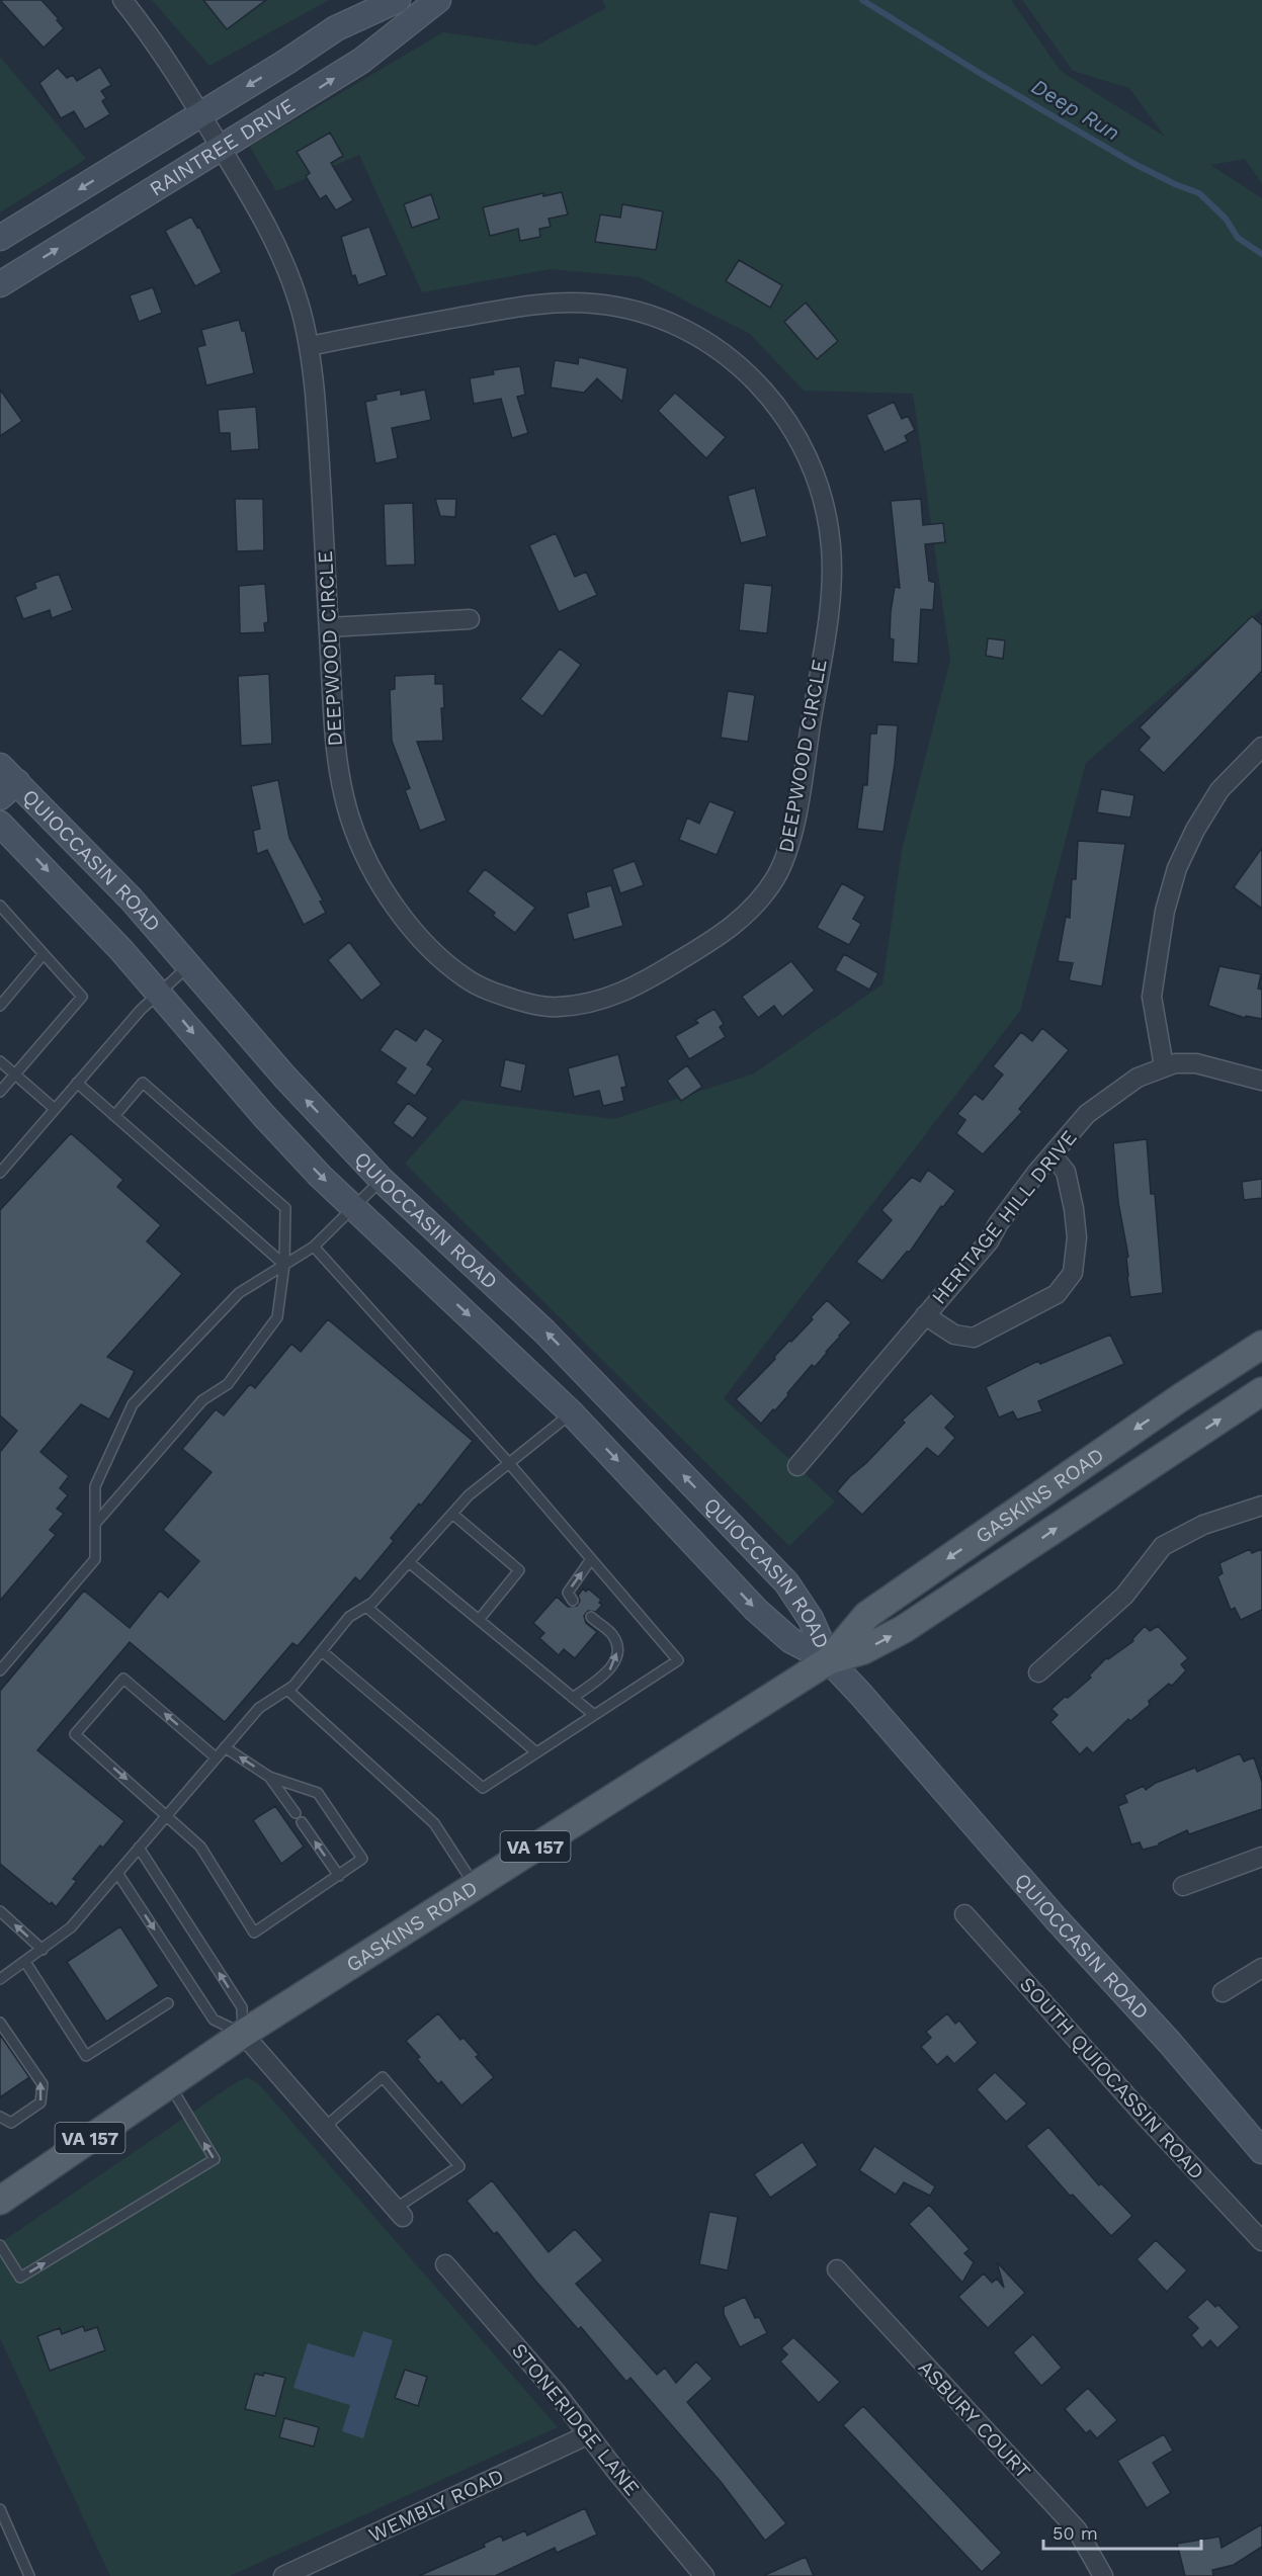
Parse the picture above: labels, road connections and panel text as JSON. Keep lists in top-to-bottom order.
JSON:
{
  "streets": {
    "main road": [
      "RAINTREE DRIVE",
      "QUIOCCASIN ROAD",
      "GASKINS ROAD",
      "VA 157"
    ],
    "street": [
      "DEEPWOOD CIRCLE",
      "HERITAGE HILL DRIVE",
      "SOUTH QUIOCASSIN ROAD",
      "STONERIDGE LANE",
      "ASBURY COURT",
      "WEMBLY ROAD"
    ]
  },
  "crossings": [
    ["RAINTREE DRIVE", "DEEPWOOD CIRCLE"],
    ["QUIOCCASIN ROAD", "GASKINS ROAD"],
    ["STONERIDGE LANE", "WEMBLY ROAD"]
  ],
  "water": ["Deep Run"],
  "scale_bar": "50 m"
}
